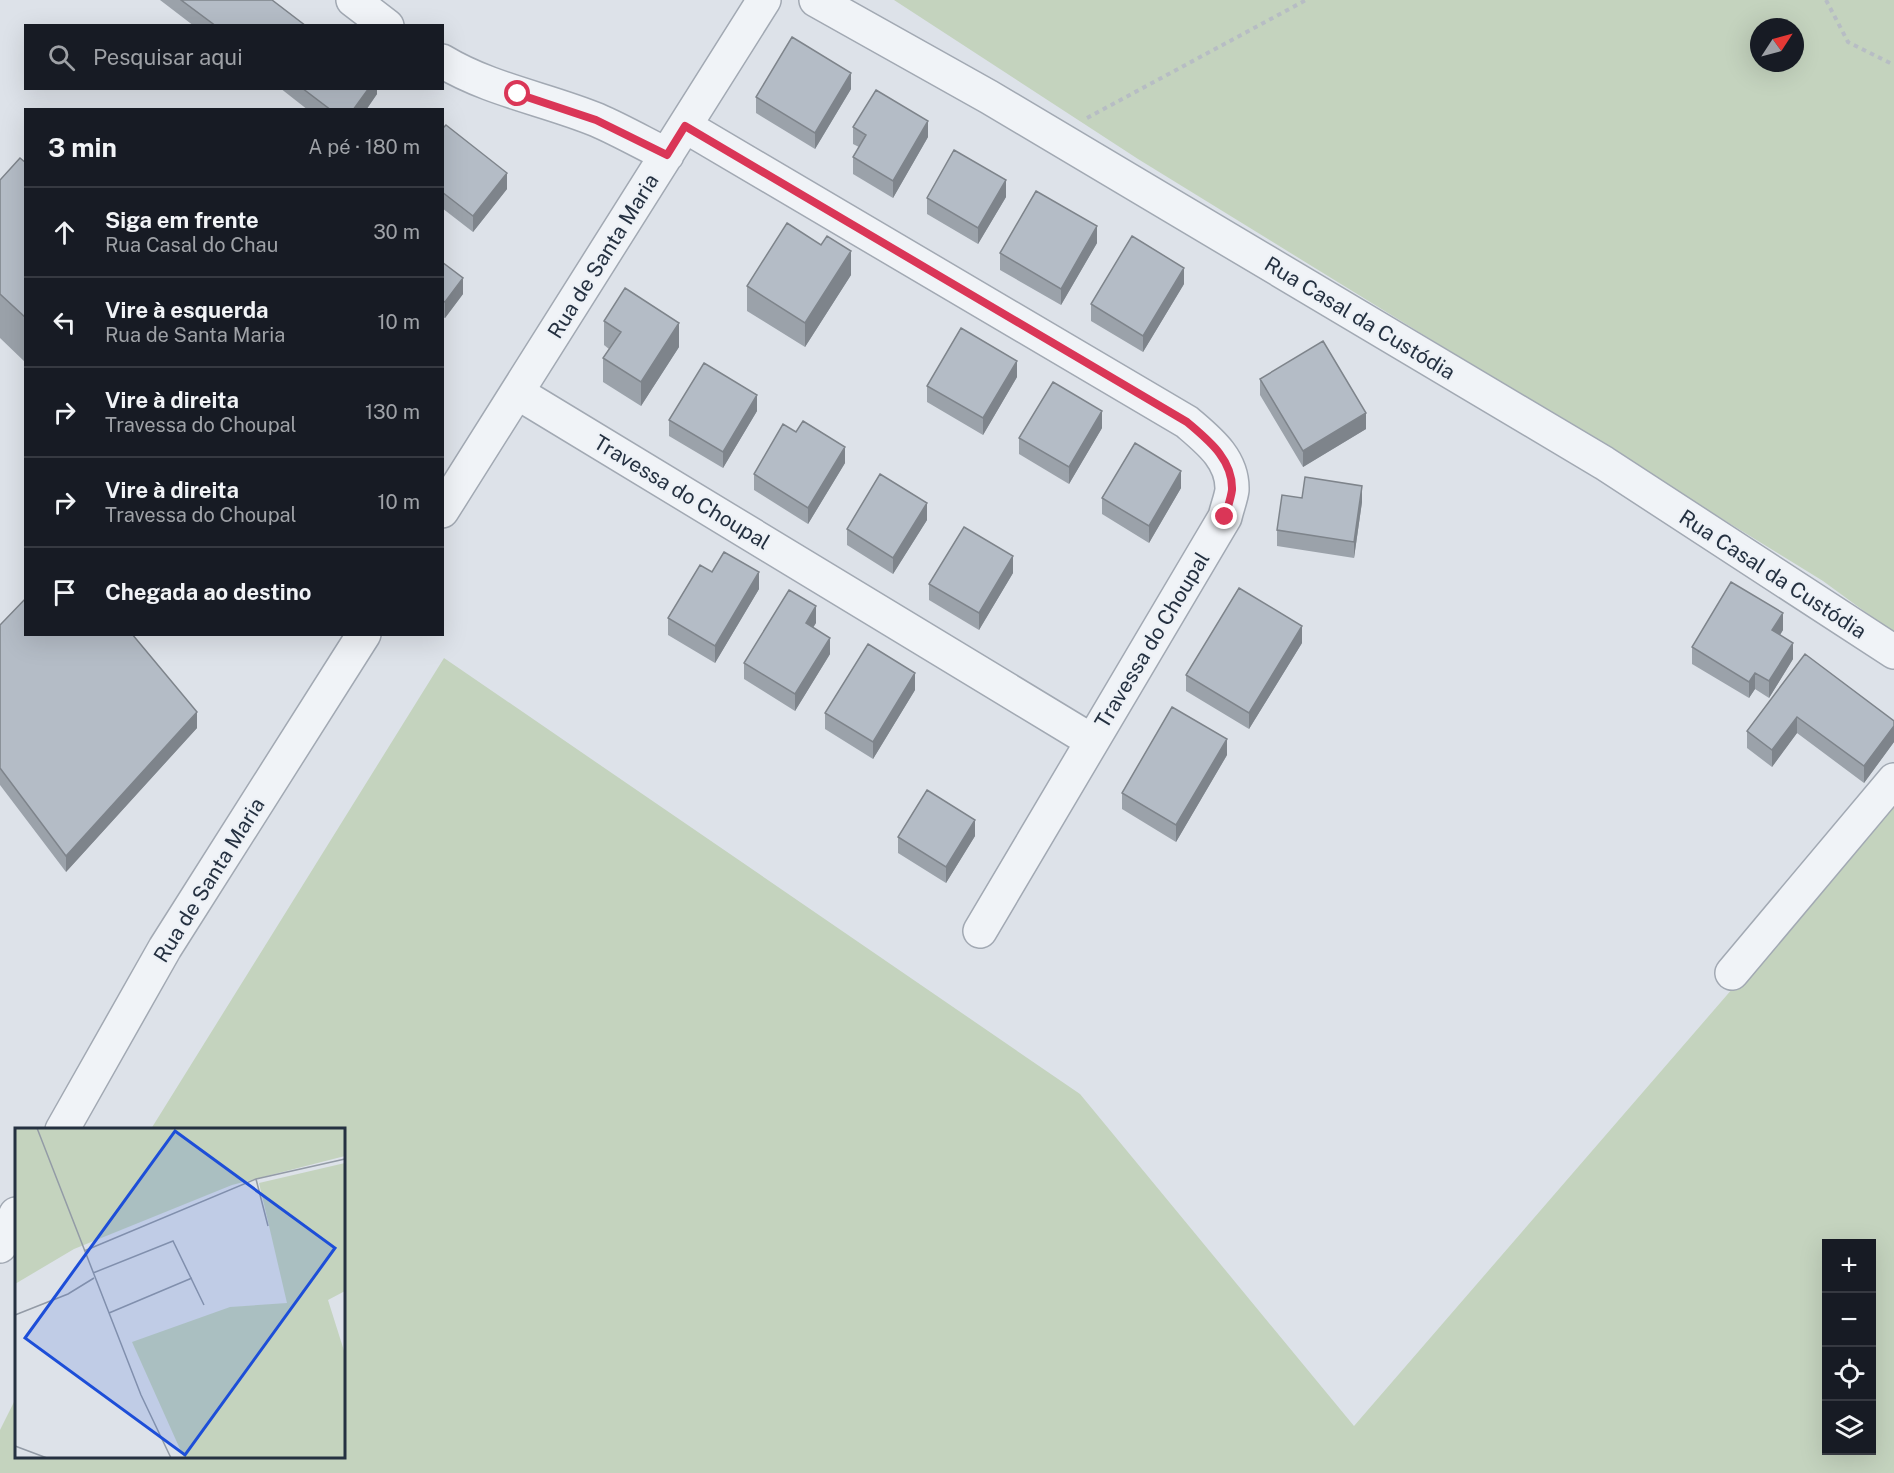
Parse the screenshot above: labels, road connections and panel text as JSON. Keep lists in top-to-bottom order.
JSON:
{
  "streets": {
    "street": ["Rua de Santa Maria", "Rua Casal da Custódia", "Travessa do Choupal"]
  },
  "crossings": [
    ["Rua de Santa Maria", "Travessa do Choupal"]
  ],
  "north": "top right",
  "page": {
    "search": "Pesquisar aqui",
    "heading": ["3 min", "A pé · 180 m"],
    "list": [
      ["Siga em frente", "Rua Casal do Chau", "30 m"],
      ["Vire à esquerda", "Rua de Santa Maria", "10 m"],
      ["Vire à direita", "Travessa do Choupal", "130 m"],
      ["Vire à direita", "Travessa do Choupal", "10 m"],
      "Chegada ao destino"
    ],
    "map_buttons": ["+", "−"]
  }
}
